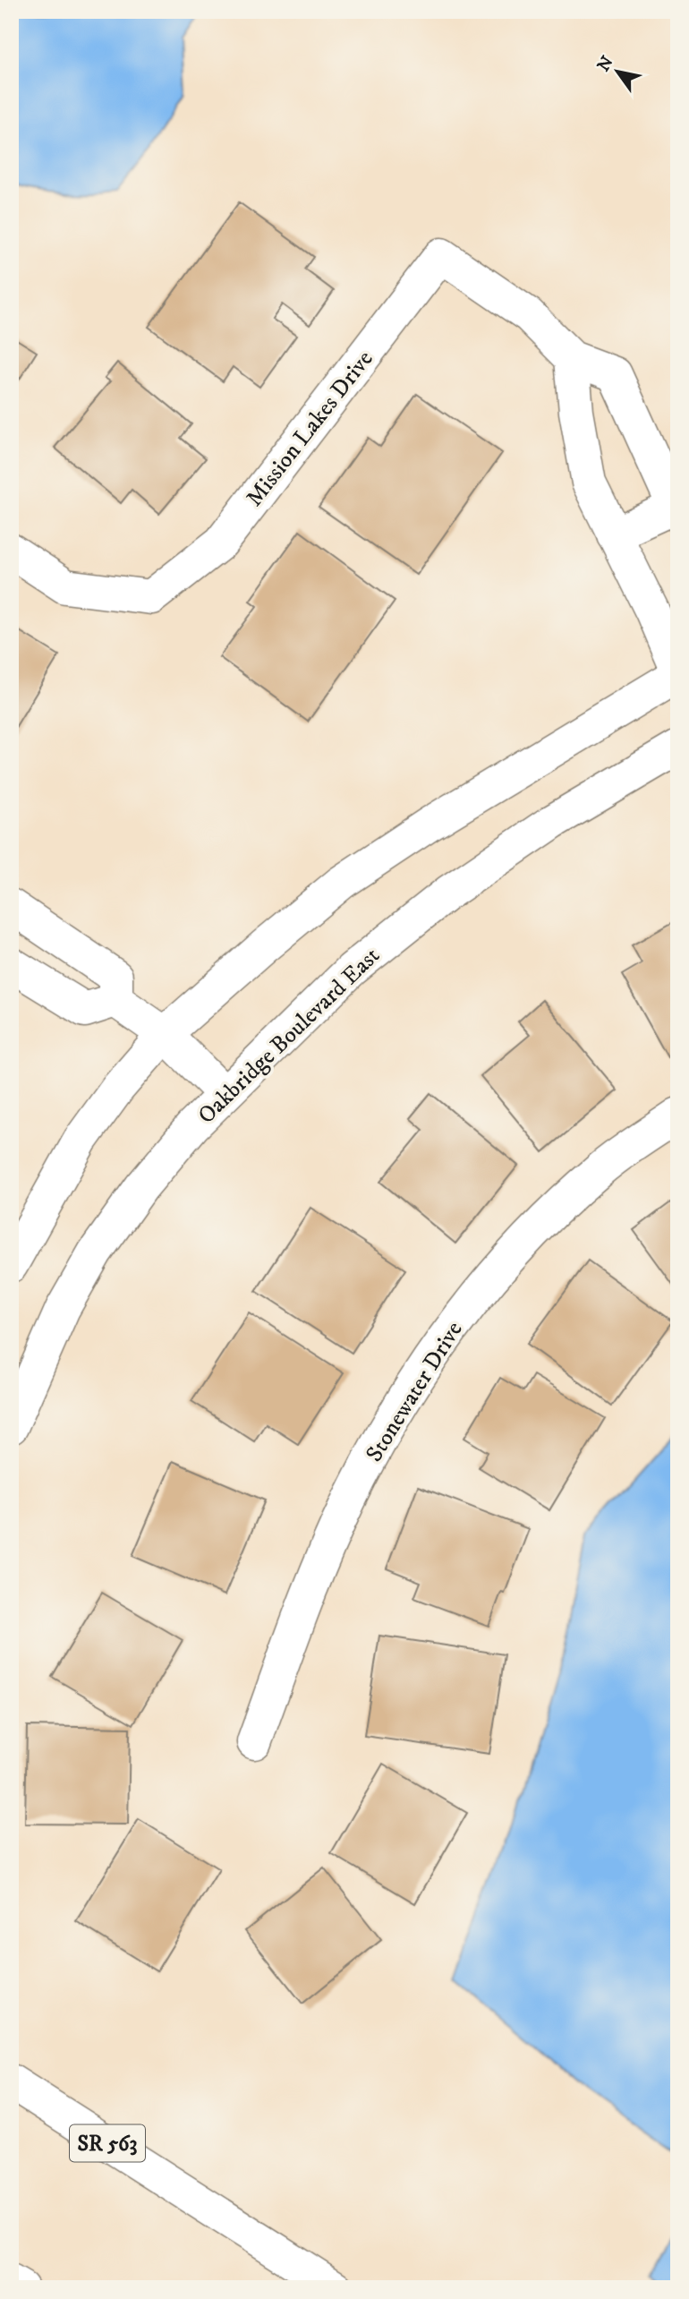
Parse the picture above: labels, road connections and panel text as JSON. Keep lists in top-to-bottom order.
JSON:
{
  "streets": {
    "street": [
      "Mission Lakes Drive",
      "Oakbridge Boulevard East",
      "Stonewater Drive",
      "SR 563"
    ]
  },
  "north": "top left"
}
